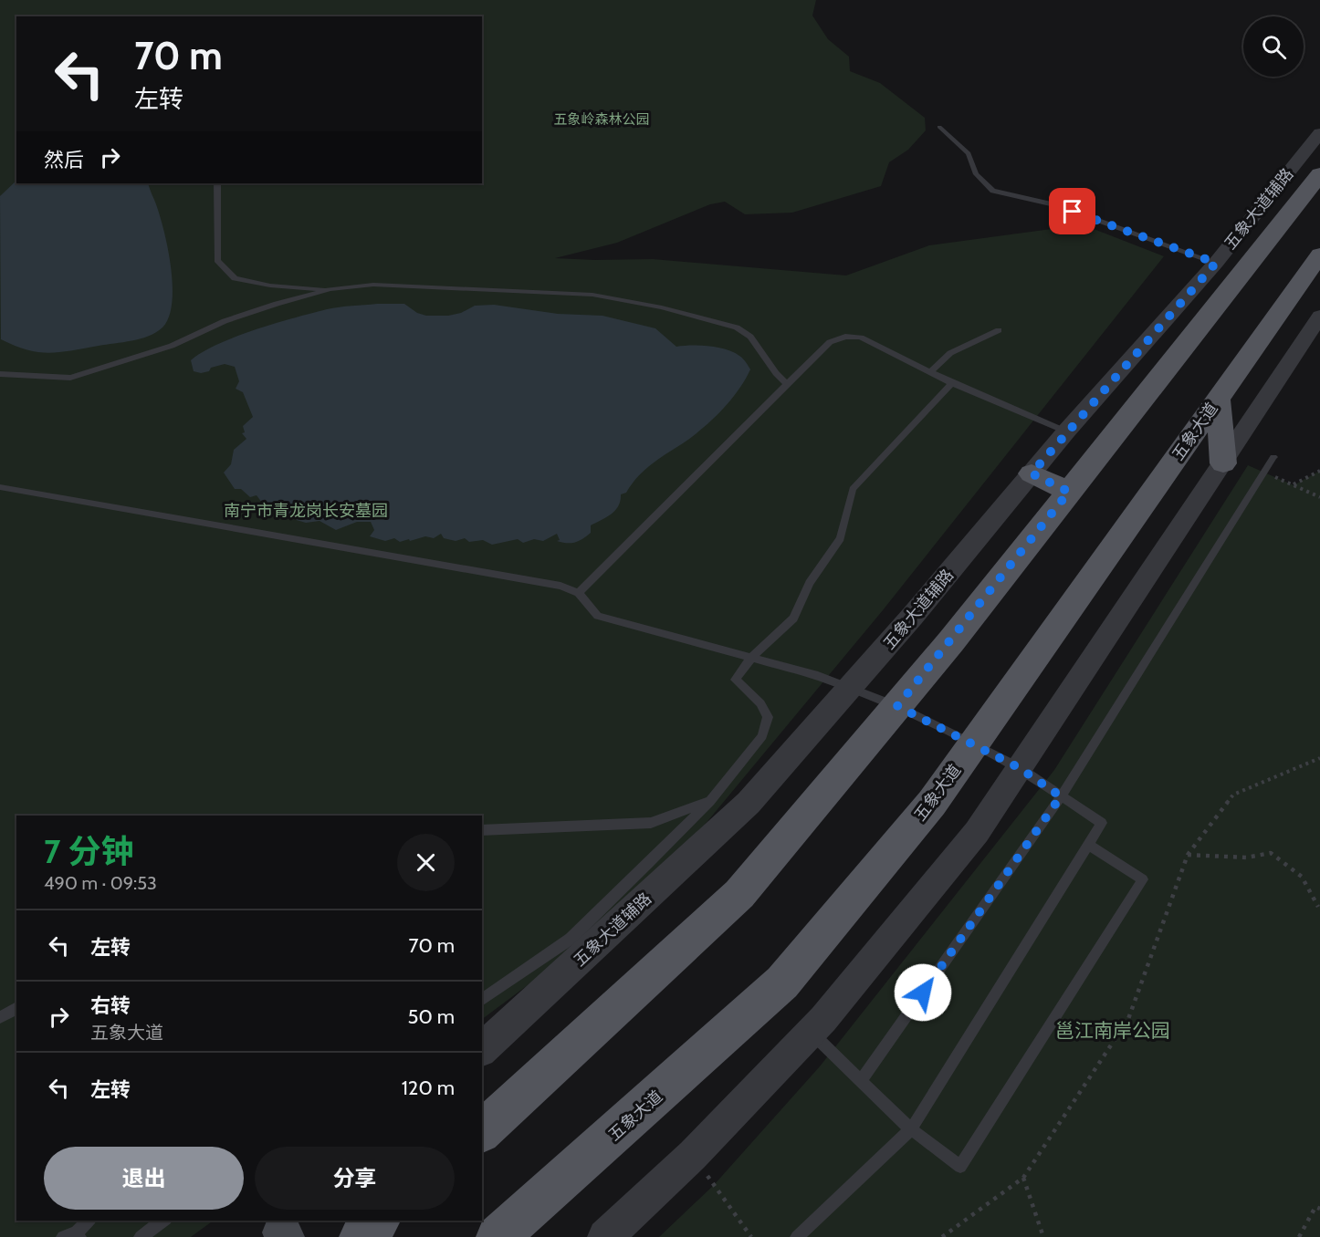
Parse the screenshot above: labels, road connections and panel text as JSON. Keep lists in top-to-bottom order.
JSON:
{
  "streets": {
    "main road": ["五象大道"],
    "street": ["五象大道辅路"]
  },
  "parks": ["五象岭森林公园", "南宁市青龙岗长安墓园", "邕江南岸公园"],
  "page": {
    "turn": ["70 m", "左转"],
    "then": "然后",
    "heading": ["7 分钟", "490 m · 09:53"],
    "list": [
      {
        "name": "左转",
        "value": "70 m"
      },
      {
        "name": "右转",
        "note": "五象大道",
        "value": "50 m"
      },
      {
        "name": "左转",
        "value": "120 m"
      }
    ],
    "buttons": ["退出", "分享"]
  }
}
